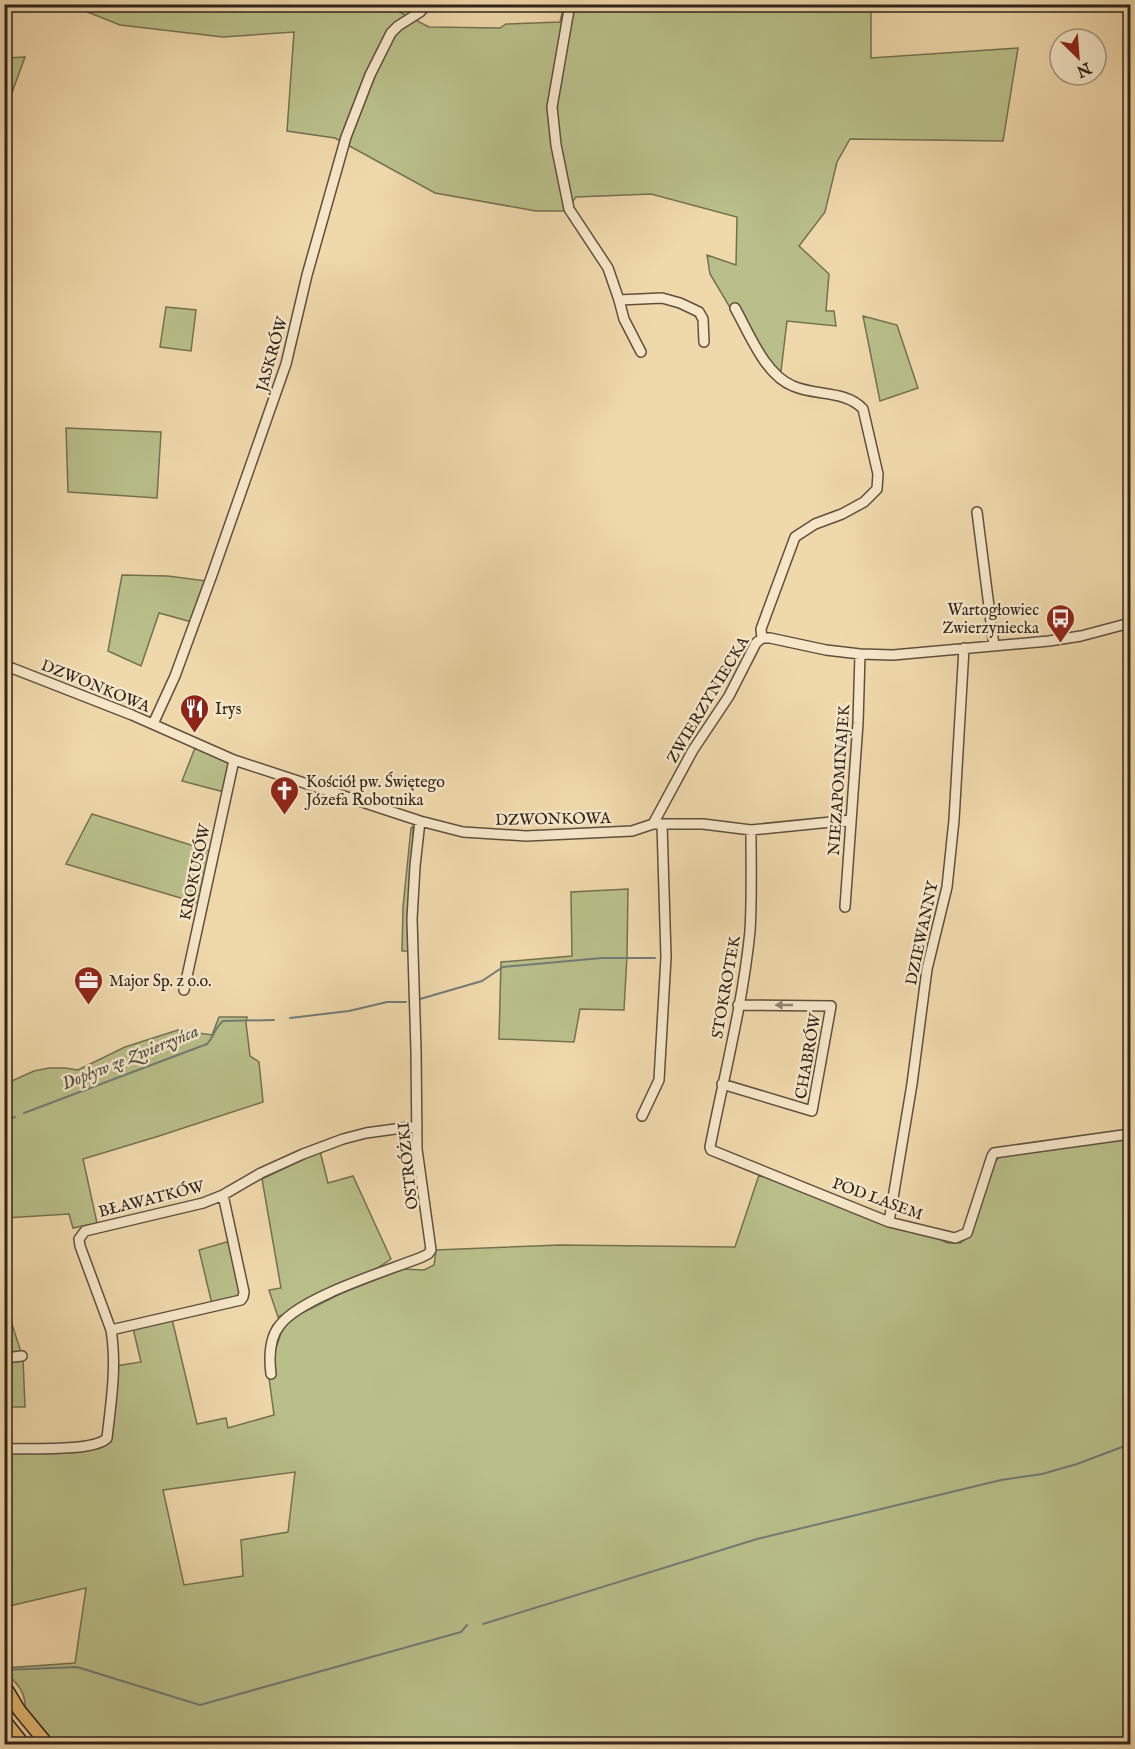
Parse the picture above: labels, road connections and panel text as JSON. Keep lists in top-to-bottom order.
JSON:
{
  "streets": {
    "street": [
      "JASKRÓW",
      "DZWONKOWA",
      "ZWIERZYNIECKA",
      "NIEZAPOMINAJEK",
      "KROKUSÓW",
      "DZIEWANNY",
      "STOKROTEK",
      "CHABRÓW",
      "OSTRÓŻKI",
      "BŁAWATKÓW",
      "POD LASEM"
    ]
  },
  "crossings": [
    ["JASKRÓW", "DZWONKOWA"],
    ["DZWONKOWA", "ZWIERZYNIECKA"],
    ["DZWONKOWA", "NIEZAPOMINAJEK"],
    ["DZWONKOWA", "KROKUSÓW"],
    ["DZWONKOWA", "STOKROTEK"],
    ["DZWONKOWA", "OSTRÓŻKI"],
    ["ZWIERZYNIECKA", "NIEZAPOMINAJEK"],
    ["ZWIERZYNIECKA", "DZIEWANNY"],
    ["DZIEWANNY", "POD LASEM"],
    ["STOKROTEK", "CHABRÓW"],
    ["STOKROTEK", "POD LASEM"],
    ["OSTRÓŻKI", "BŁAWATKÓW"]
  ],
  "water": ["Dopływ ze Zwierzyńca"],
  "places": {
    "bus stop": ["Wartogłowiec Zwierzyniecka"],
    "restaurant": ["Irys"],
    "church": ["Kościół pw. Świętego Józefa Robotnika"],
    "office": ["Major Sp. z o.o."]
  },
  "north": "bottom right"
}
